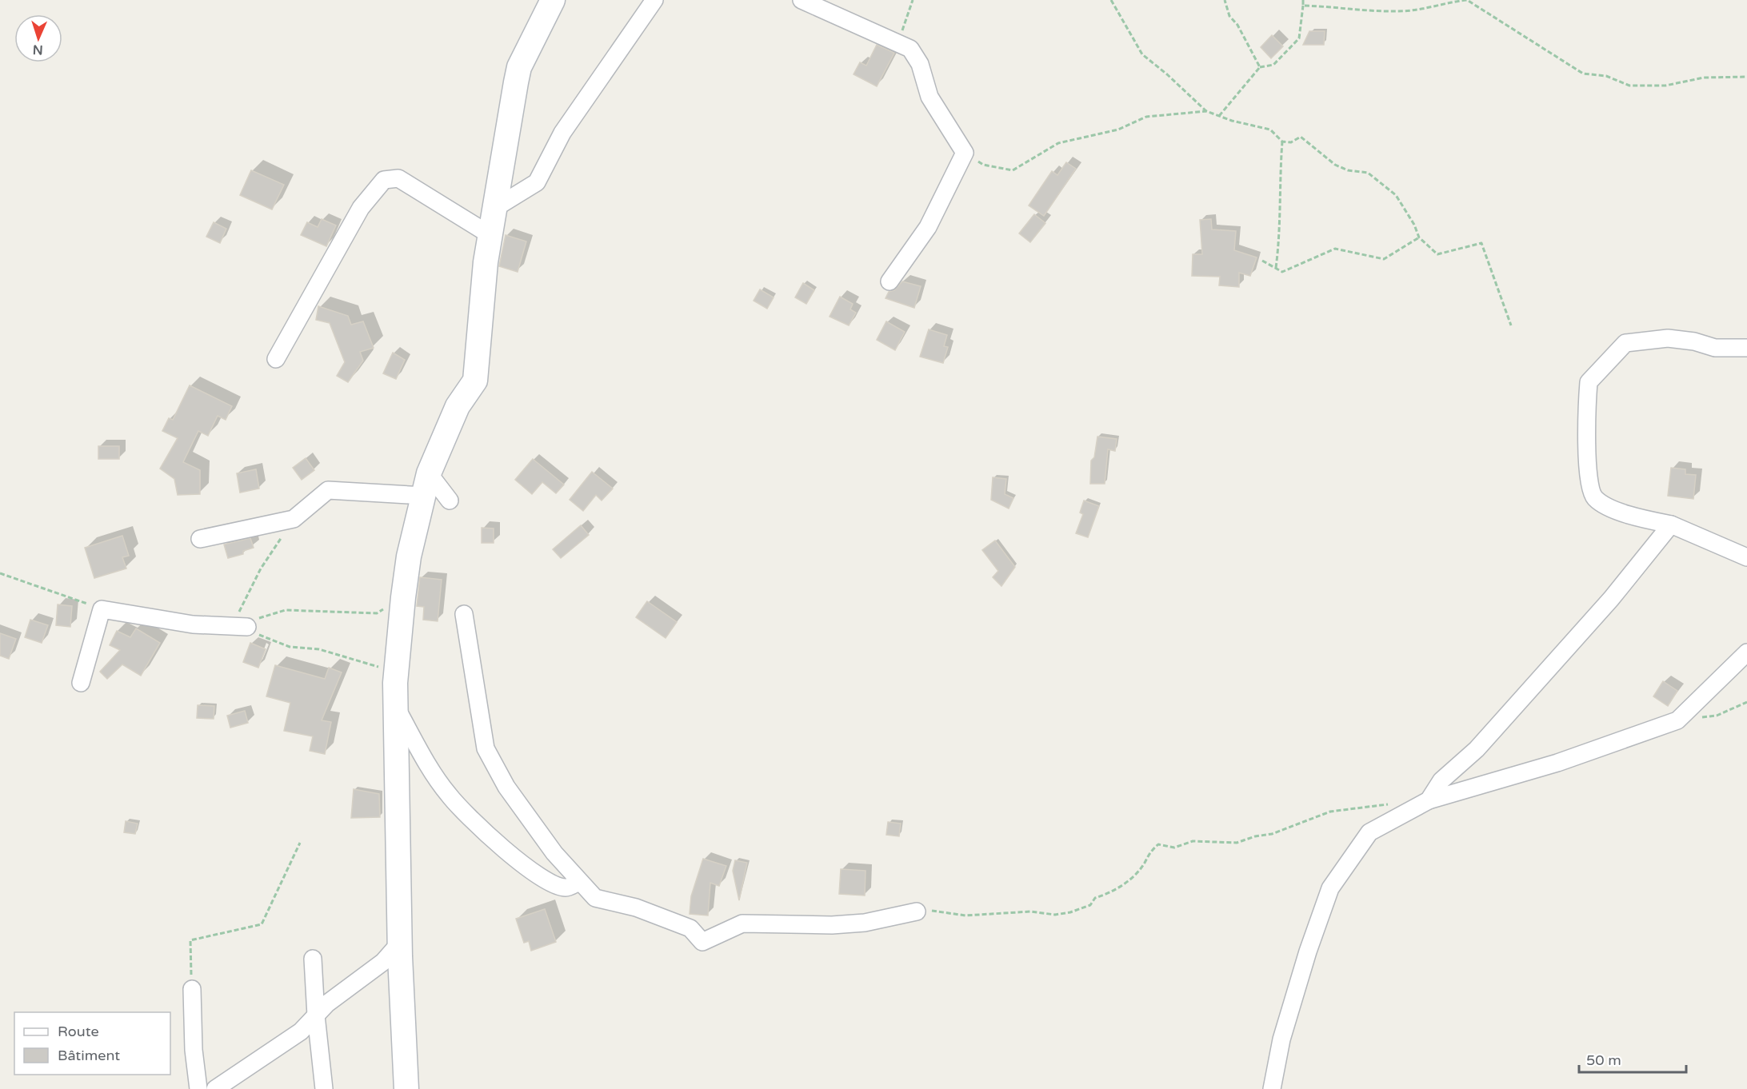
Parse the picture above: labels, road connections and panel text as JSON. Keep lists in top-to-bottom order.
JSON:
{
  "legend": ["Route", "Bâtiment"],
  "scale_bar": "50 m",
  "north": "bottom"
}
